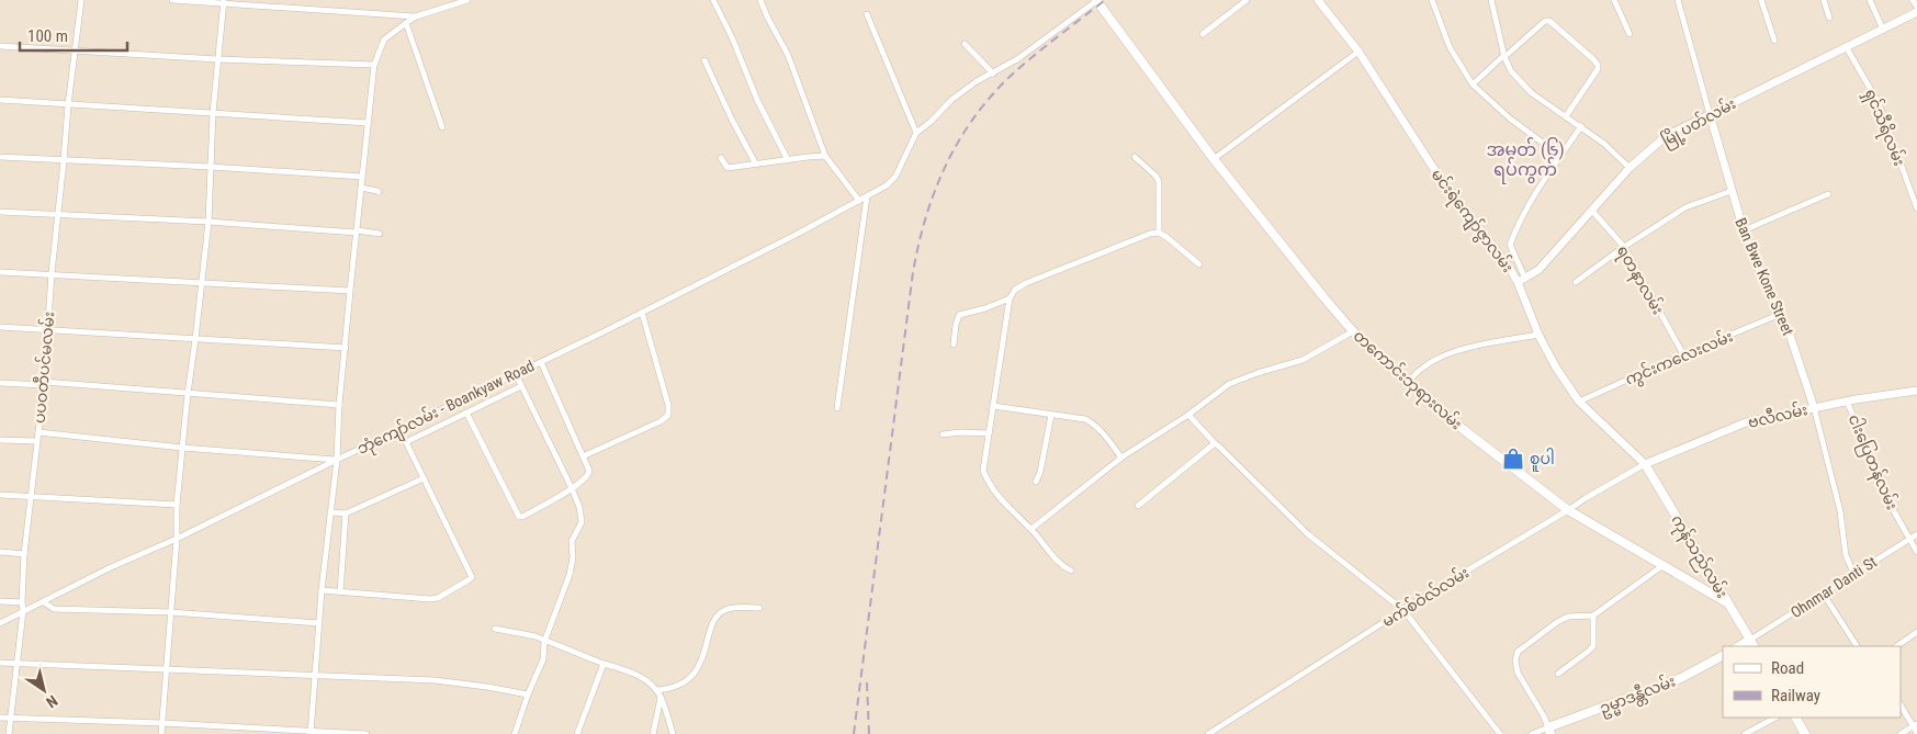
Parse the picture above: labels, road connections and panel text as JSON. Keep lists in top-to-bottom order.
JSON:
{
  "streets": {
    "main road": ["တကောင်းဘုရားလမ်း", "ကုန်သည်လမ်း", "ဥမ္မာဒန္တီလမ်း"],
    "street": [
      "မြို့ပတ်လမ်း",
      "ရှင်သီရိလမ်း",
      "မင်းရဲကျော်ဇွာလမ်း",
      "Ban Bwe Kone Street",
      "ရတနာလမ်း",
      "ကွင်းကလေးလမ်း",
      "ပပဝတီပင်မလမ်း",
      "ဘုံကျော်လမ်း - Boankyaw Road",
      "ဗလီလမ်း",
      "ငါးပြေတန်လမ်း",
      "Ohnmar Danti St",
      "မက်စ်ဝဲလ်လမ်း"
    ]
  },
  "crossings": [
    ["မြို့ပတ်လမ်း", "ရှင်သီရိလမ်း"],
    ["မြို့ပတ်လမ်း", "မင်းရဲကျော်ဇွာလမ်း"],
    ["မြို့ပတ်လမ်း", "Ban Bwe Kone Street"],
    ["မြို့ပတ်လမ်း", "ရတနာလမ်း"],
    ["မင်းရဲကျော်ဇွာလမ်း", "ကွင်းကလေးလမ်း"],
    ["မင်းရဲကျော်ဇွာလမ်း", "ဗလီလမ်း"],
    ["မင်းရဲကျော်ဇွာလမ်း", "ကုန်သည်လမ်း"],
    ["မင်းရဲကျော်ဇွာလမ်း", "မက်စ်ဝဲလ်လမ်း"],
    ["Ban Bwe Kone Street", "ကွင်းကလေးလမ်း"],
    ["Ban Bwe Kone Street", "ဗလီလမ်း"],
    ["ရတနာလမ်း", "ကွင်းကလေးလမ်း"],
    ["ပပဝတီပင်မလမ်း", "ဘုံကျော်လမ်း - Boankyaw Road"],
    ["တကောင်းဘုရားလမ်း", "ကုန်သည်လမ်း"],
    ["တကောင်းဘုရားလမ်း", "မက်စ်ဝဲလ်လမ်း"],
    ["ဗလီလမ်း", "ငါးပြေတန်လမ်း"],
    ["ဗလီလမ်း", "ကုန်သည်လမ်း"],
    ["ဗလီလမ်း", "မက်စ်ဝဲလ်လမ်း"],
    ["ငါးပြေတန်လမ်း", "Ohnmar Danti St"],
    ["ကုန်သည်လမ်း", "Ohnmar Danti St"],
    ["ကုန်သည်လမ်း", "မက်စ်ဝဲလ်လမ်း"]
  ],
  "districts": ["အမှတ် (၆) ရပ်ကွက်"],
  "places": {
    "shop": ["စူပါ"]
  },
  "legend": ["Road", "Railway"],
  "scale_bar": "100 m",
  "north": "bottom right"
}
